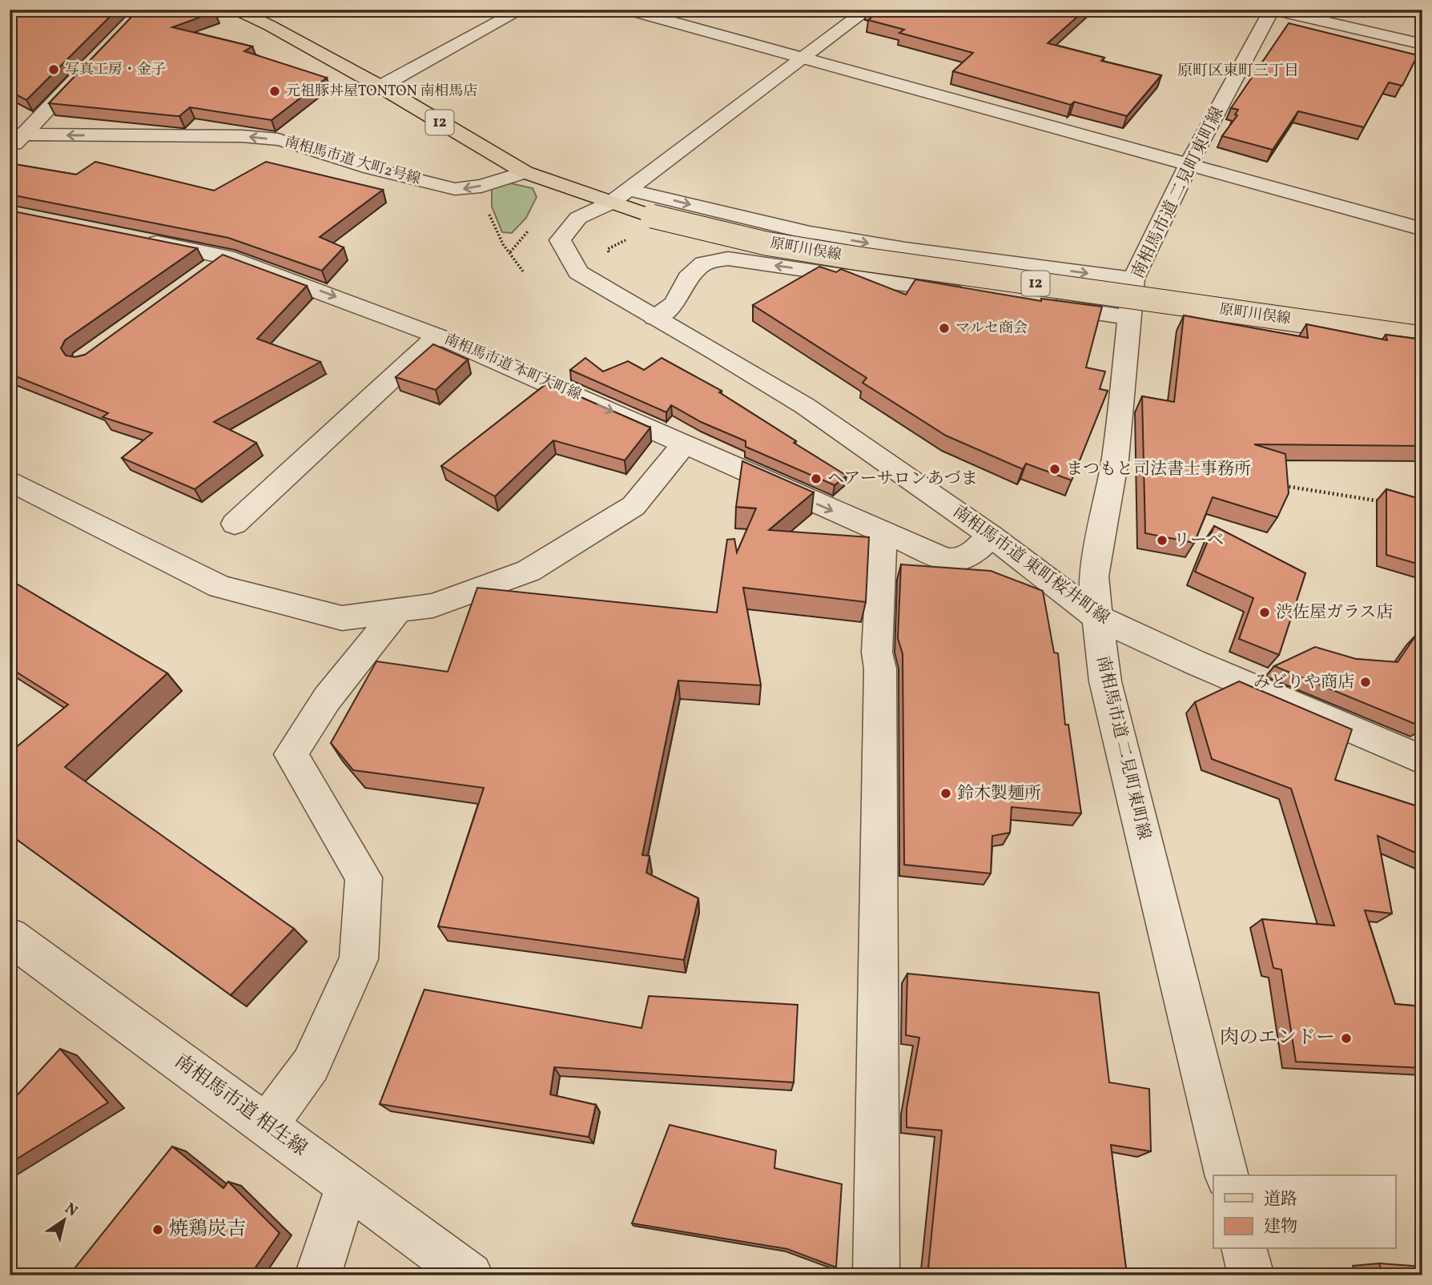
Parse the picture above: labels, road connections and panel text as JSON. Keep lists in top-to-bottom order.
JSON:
{
  "streets": {
    "main road": ["12", "原町川俣線"],
    "street": [
      "南相馬市道 大町2号線",
      "南相馬市道 二見町東町線",
      "南相馬市道 本町大町線",
      "南相馬市道 東町桜井町線",
      "南相馬市道 相生線"
    ]
  },
  "crossings": [
    ["南相馬市道 大町2号線", "原町川俣線"],
    ["南相馬市道 二見町東町線", "南相馬市道 東町桜井町線"],
    ["原町川俣線", "南相馬市道 東町桜井町線"],
    ["南相馬市道 本町大町線", "南相馬市道 東町桜井町線"]
  ],
  "one_way": ["南相馬市道 大町2号線"],
  "districts": ["原町区東町三丁目"],
  "places": [
    "写真工房・金子",
    "元祖豚丼屋TONTON 南相馬店",
    "マルセ商会",
    "まつもと司法書士事務所",
    "ヘアーサロンあづま",
    "リーベ",
    "渋佐屋ガラス店",
    "みどりや商店",
    "鈴木製麺所",
    "肉のエンドー",
    "焼鶏炭吉"
  ],
  "legend": ["道路", "建物"],
  "north": "top right"
}
